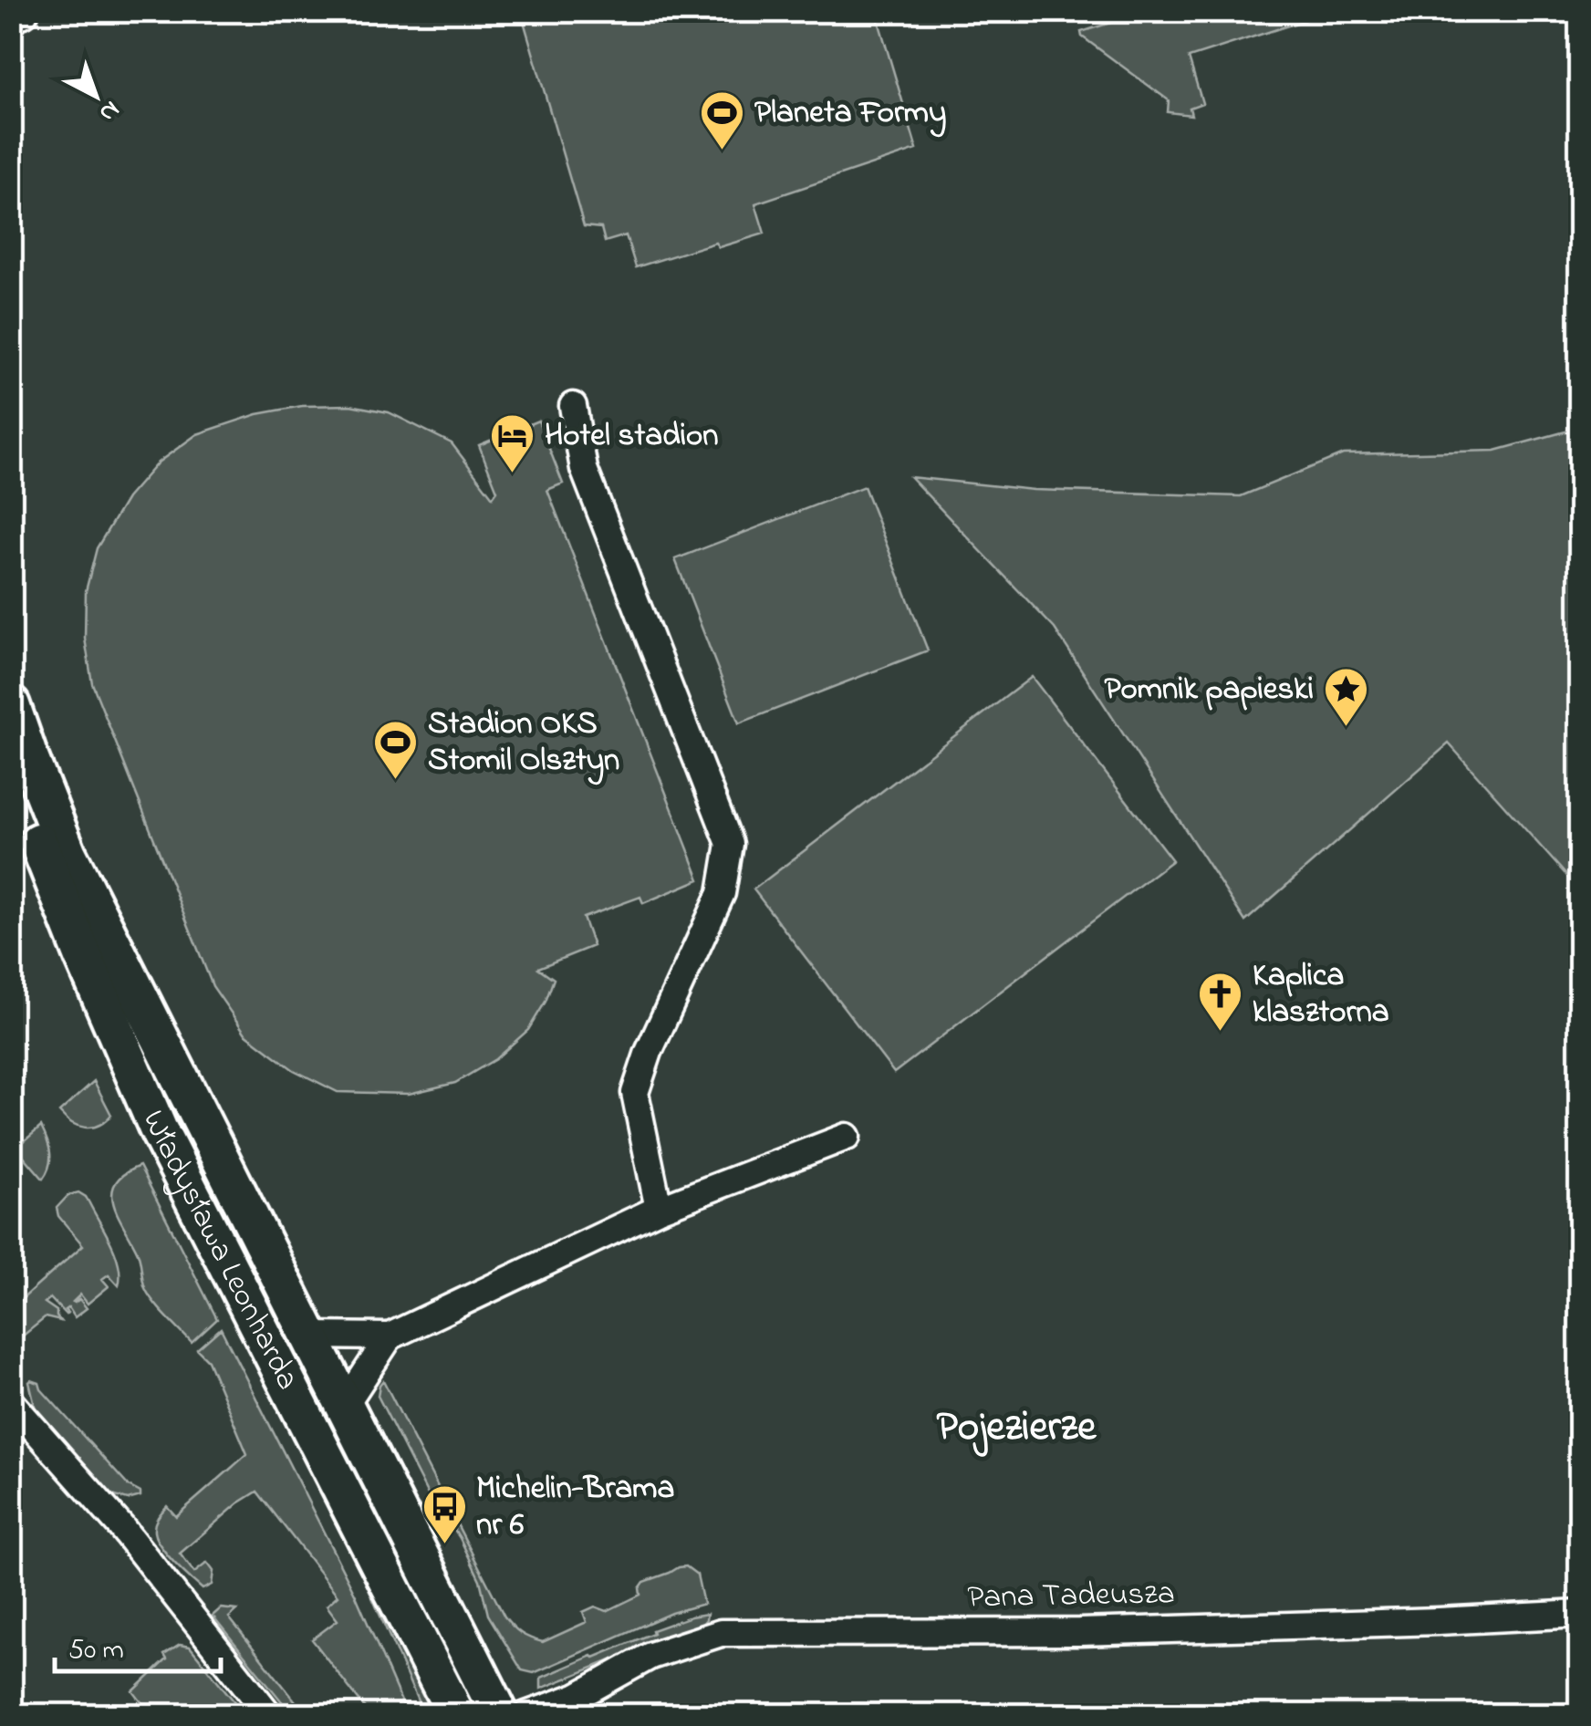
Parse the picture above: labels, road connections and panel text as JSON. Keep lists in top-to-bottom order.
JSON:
{
  "streets": {
    "main road": ["Władysława Leonharda"],
    "street": ["Pana Tadeusza"]
  },
  "districts": ["Pojezierze"],
  "places": {
    "sports": ["Planeta Formy", "Stadion OKS Stomil Olsztyn"],
    "hotel": ["Hotel stadion"],
    "place": ["Pomnik papieski"],
    "church": ["Kaplica klasztorna"],
    "bus stop": ["Michelin-Brama nr 6"]
  },
  "scale_bar": "50 m",
  "north": "bottom right"
}
